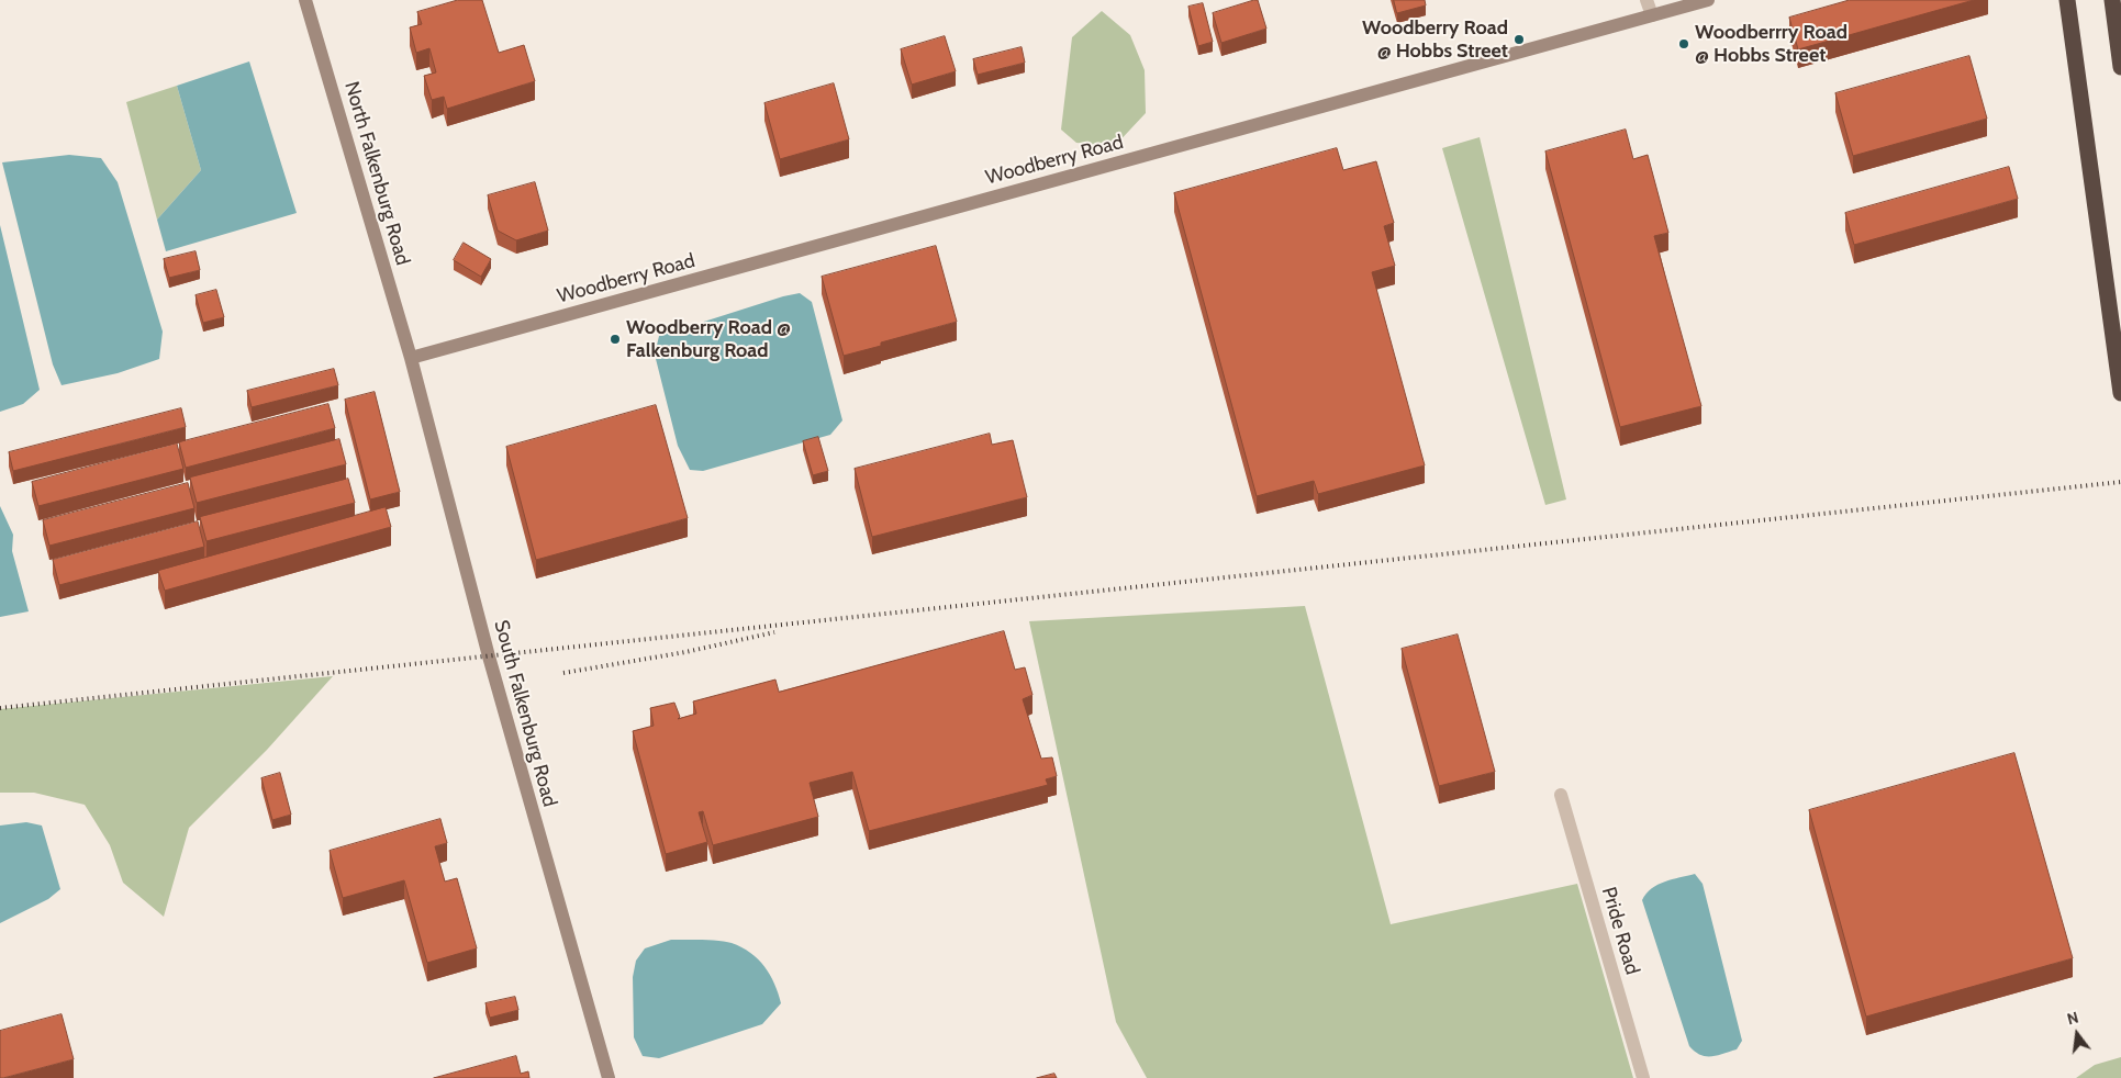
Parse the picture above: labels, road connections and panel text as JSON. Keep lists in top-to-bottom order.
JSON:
{
  "streets": {
    "street": [
      "Woodberry Road",
      "North Falkenburg Road",
      "South Falkenburg Road",
      "Pride Road"
    ]
  },
  "crossings": [
    ["Woodberry Road", "North Falkenburg Road"],
    ["Woodberry Road", "South Falkenburg Road"],
    ["North Falkenburg Road", "South Falkenburg Road"]
  ],
  "places": ["Woodberry Road @ Hobbs Street", "Woodberrry Road @ Hobbs Street", "Woodberry Road @ Falkenburg Road"],
  "north": "top"
}
